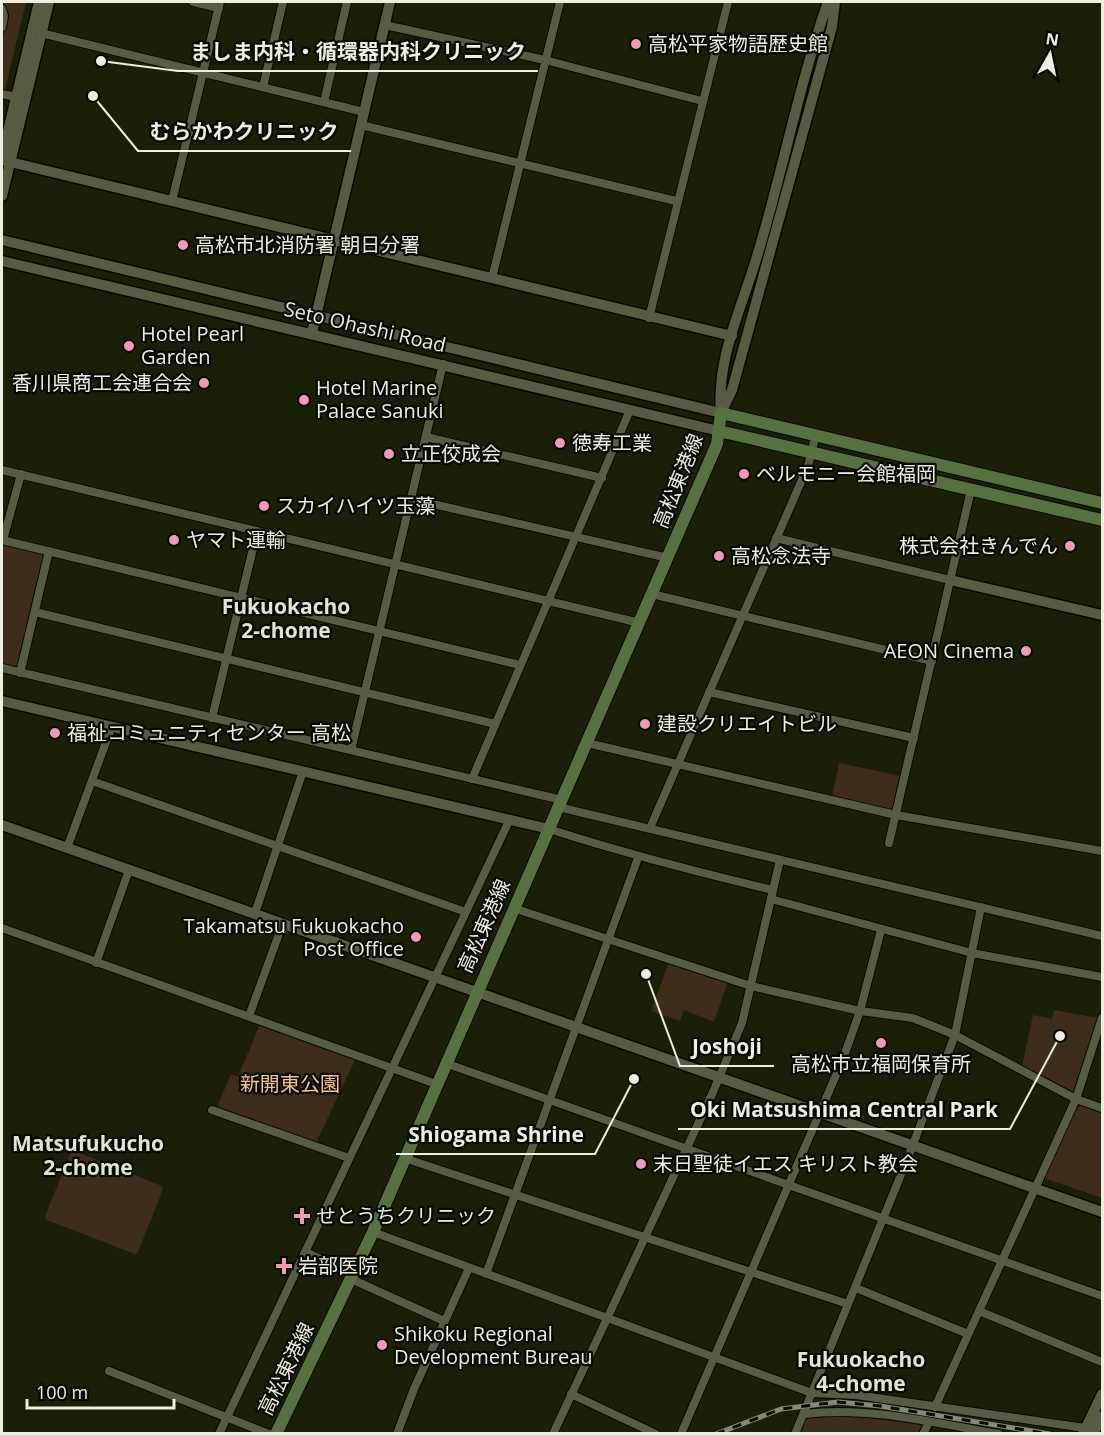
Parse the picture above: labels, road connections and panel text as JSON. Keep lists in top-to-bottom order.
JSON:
{
  "streets": {
    "main road": ["高松東港線"],
    "street": ["Seto Ohashi Road"]
  },
  "crossings": [
    ["Seto Ohashi Road", "高松東港線"]
  ],
  "districts": ["Fukuokacho 2-chome", "Matsufukucho 2-chome", "Fukuokacho 4-chome"],
  "parks": ["新開東公園"],
  "places": {
    "other": [
      "高松平家物語歴史館",
      "ましま内科・循環器内科クリニック",
      "むらかわクリニック",
      "高松市北消防署 朝日分署",
      "Hotel Pearl Garden",
      "香川県商工会連合会",
      "Hotel Marine Palace Sanuki",
      "徳寿工業",
      "立正佼成会",
      "ベルモニー会館福岡",
      "スカイハイツ玉藻",
      "ヤマト運輸",
      "株式会社きんでん",
      "高松念法寺",
      "AEON Cinema",
      "建設クリエイトビル",
      "福祉コミュニティセンター 高松",
      "Takamatsu Fukuokacho Post Office",
      "Joshoji",
      "Oki Matsushima Central Park",
      "高松市立福岡保育所",
      "Shiogama Shrine",
      "末日聖徒イエス キリスト教会",
      "Shikoku Regional Development Bureau"
    ],
    "health": ["せとうちクリニック", "岩部医院"]
  },
  "scale_bar": "100 m",
  "north": "top"
}
